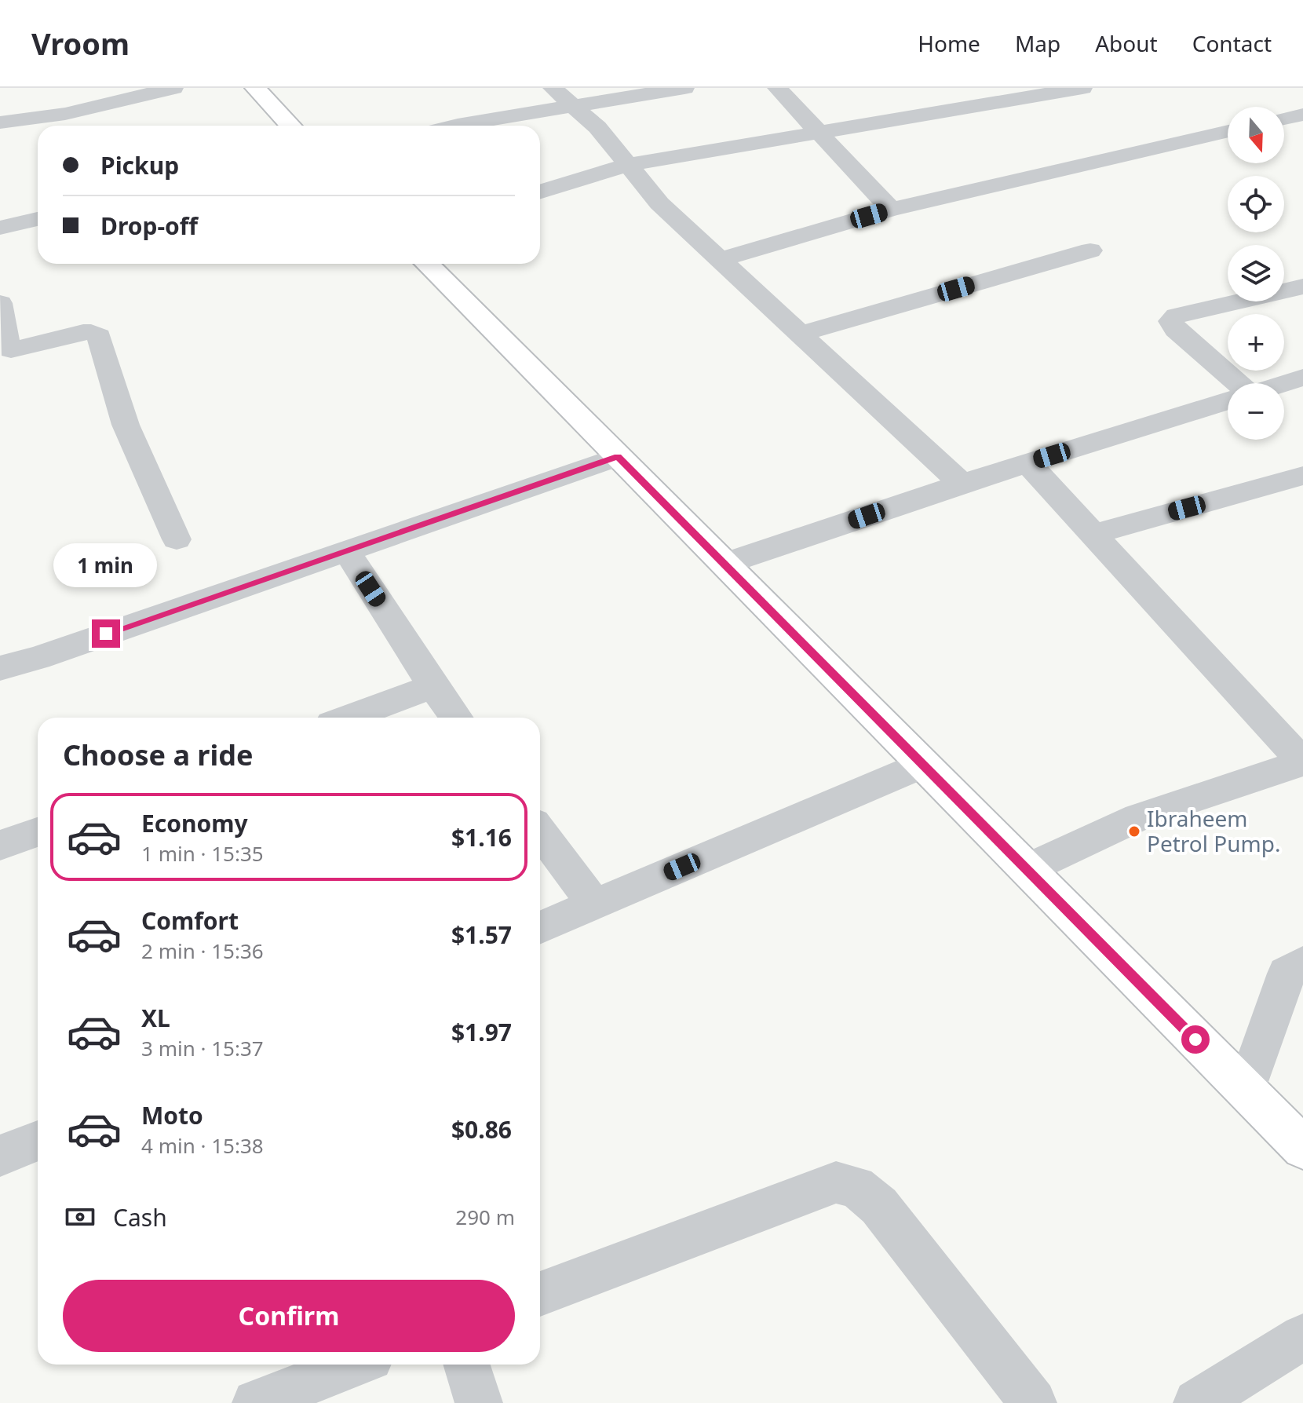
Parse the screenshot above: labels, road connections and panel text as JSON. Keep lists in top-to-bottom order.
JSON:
{
  "places": ["Ibraheem Petrol Pump."],
  "north": "bottom",
  "page": {
    "header": "Vroom",
    "nav": [
      "Home",
      "Map",
      "About",
      "Contact"
    ],
    "map_buttons": ["+", "−"],
    "banner": ["Pickup", "Drop-off"],
    "bubble": "1 min",
    "heading": "Choose a ride",
    "list": [
      {
        "name": "Economy",
        "note": "1 min · 15:35",
        "value": "$1.16"
      },
      {
        "name": "Comfort",
        "note": "2 min · 15:36",
        "value": "$1.57"
      },
      {
        "name": "XL",
        "note": "3 min · 15:37",
        "value": "$1.97"
      },
      {
        "name": "Moto",
        "note": "4 min · 15:38",
        "value": "$0.86"
      }
    ],
    "pay": ["Cash", "290 m"],
    "buttons": "Confirm"
  }
}
